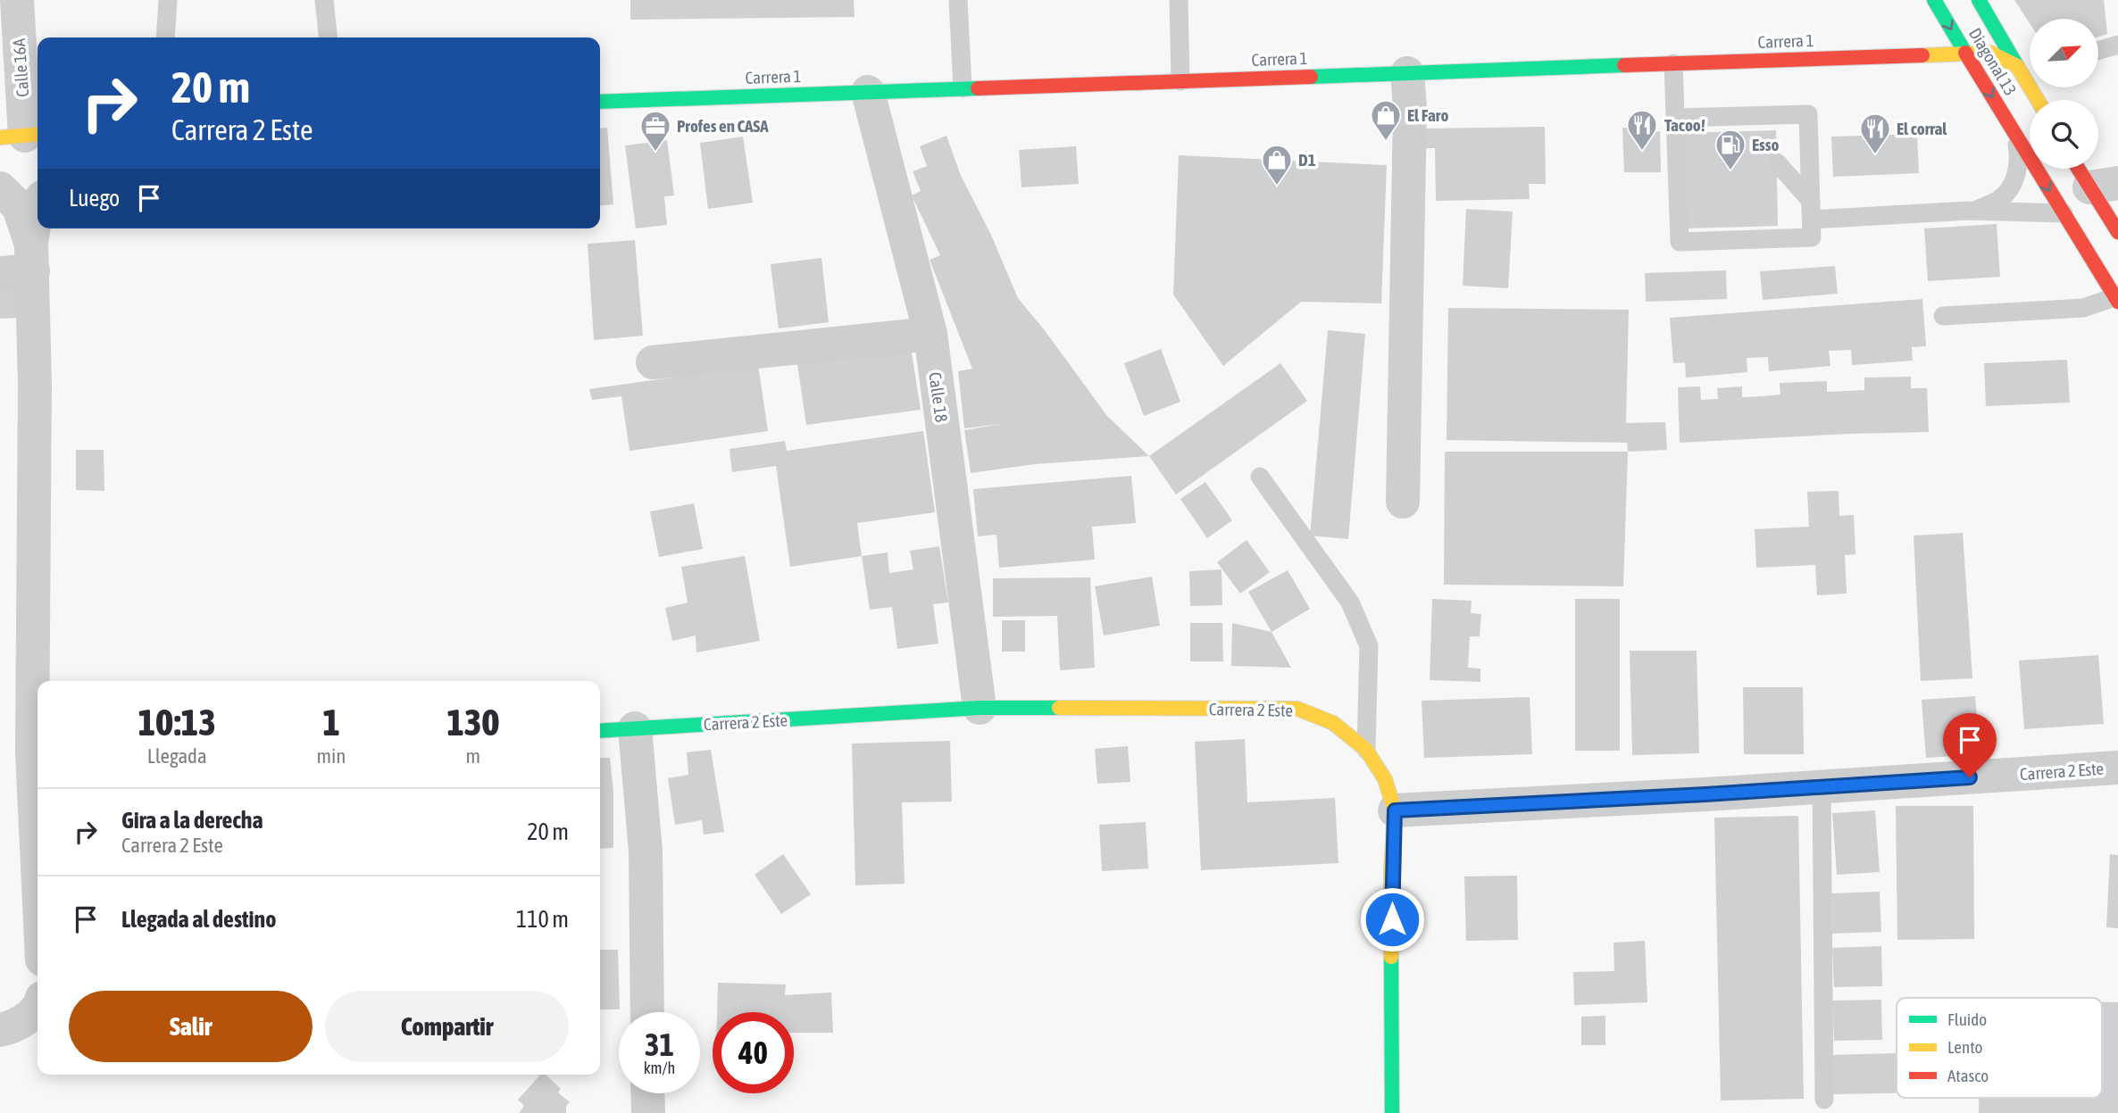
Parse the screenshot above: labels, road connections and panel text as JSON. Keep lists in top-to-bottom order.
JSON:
{
  "streets": {
    "main road": ["Carrera 1", "Diagonal 13", "Carrera 2 Este"],
    "street": ["Calle 16A", "Calle 18"]
  },
  "crossings": [
    ["Carrera 1", "Diagonal 13"],
    ["Carrera 1", "Calle 18"],
    ["Calle 18", "Carrera 2 Este"]
  ],
  "places": {
    "shop": ["El Faro", "D1"],
    "restaurant": ["Tacoo!", "El corral"],
    "office": ["Profes en CASA"],
    "fuel station": ["Esso"]
  },
  "legend": ["Fluido", "Lento", "Atasco"],
  "north": "top right",
  "page": {
    "turn": ["20 m", "Carrera 2 Este"],
    "then": "Luego",
    "eta": [
      "10:13",
      "Llegada",
      "1",
      "min",
      "130",
      "m"
    ],
    "list": [
      {
        "name": "Gira a la derecha",
        "note": "Carrera 2 Este",
        "value": "20 m"
      },
      {
        "name": "Llegada al destino",
        "value": "110 m"
      }
    ],
    "buttons": ["Salir", "Compartir"],
    "speed": "31 km/h",
    "limit": "40"
  }
}
